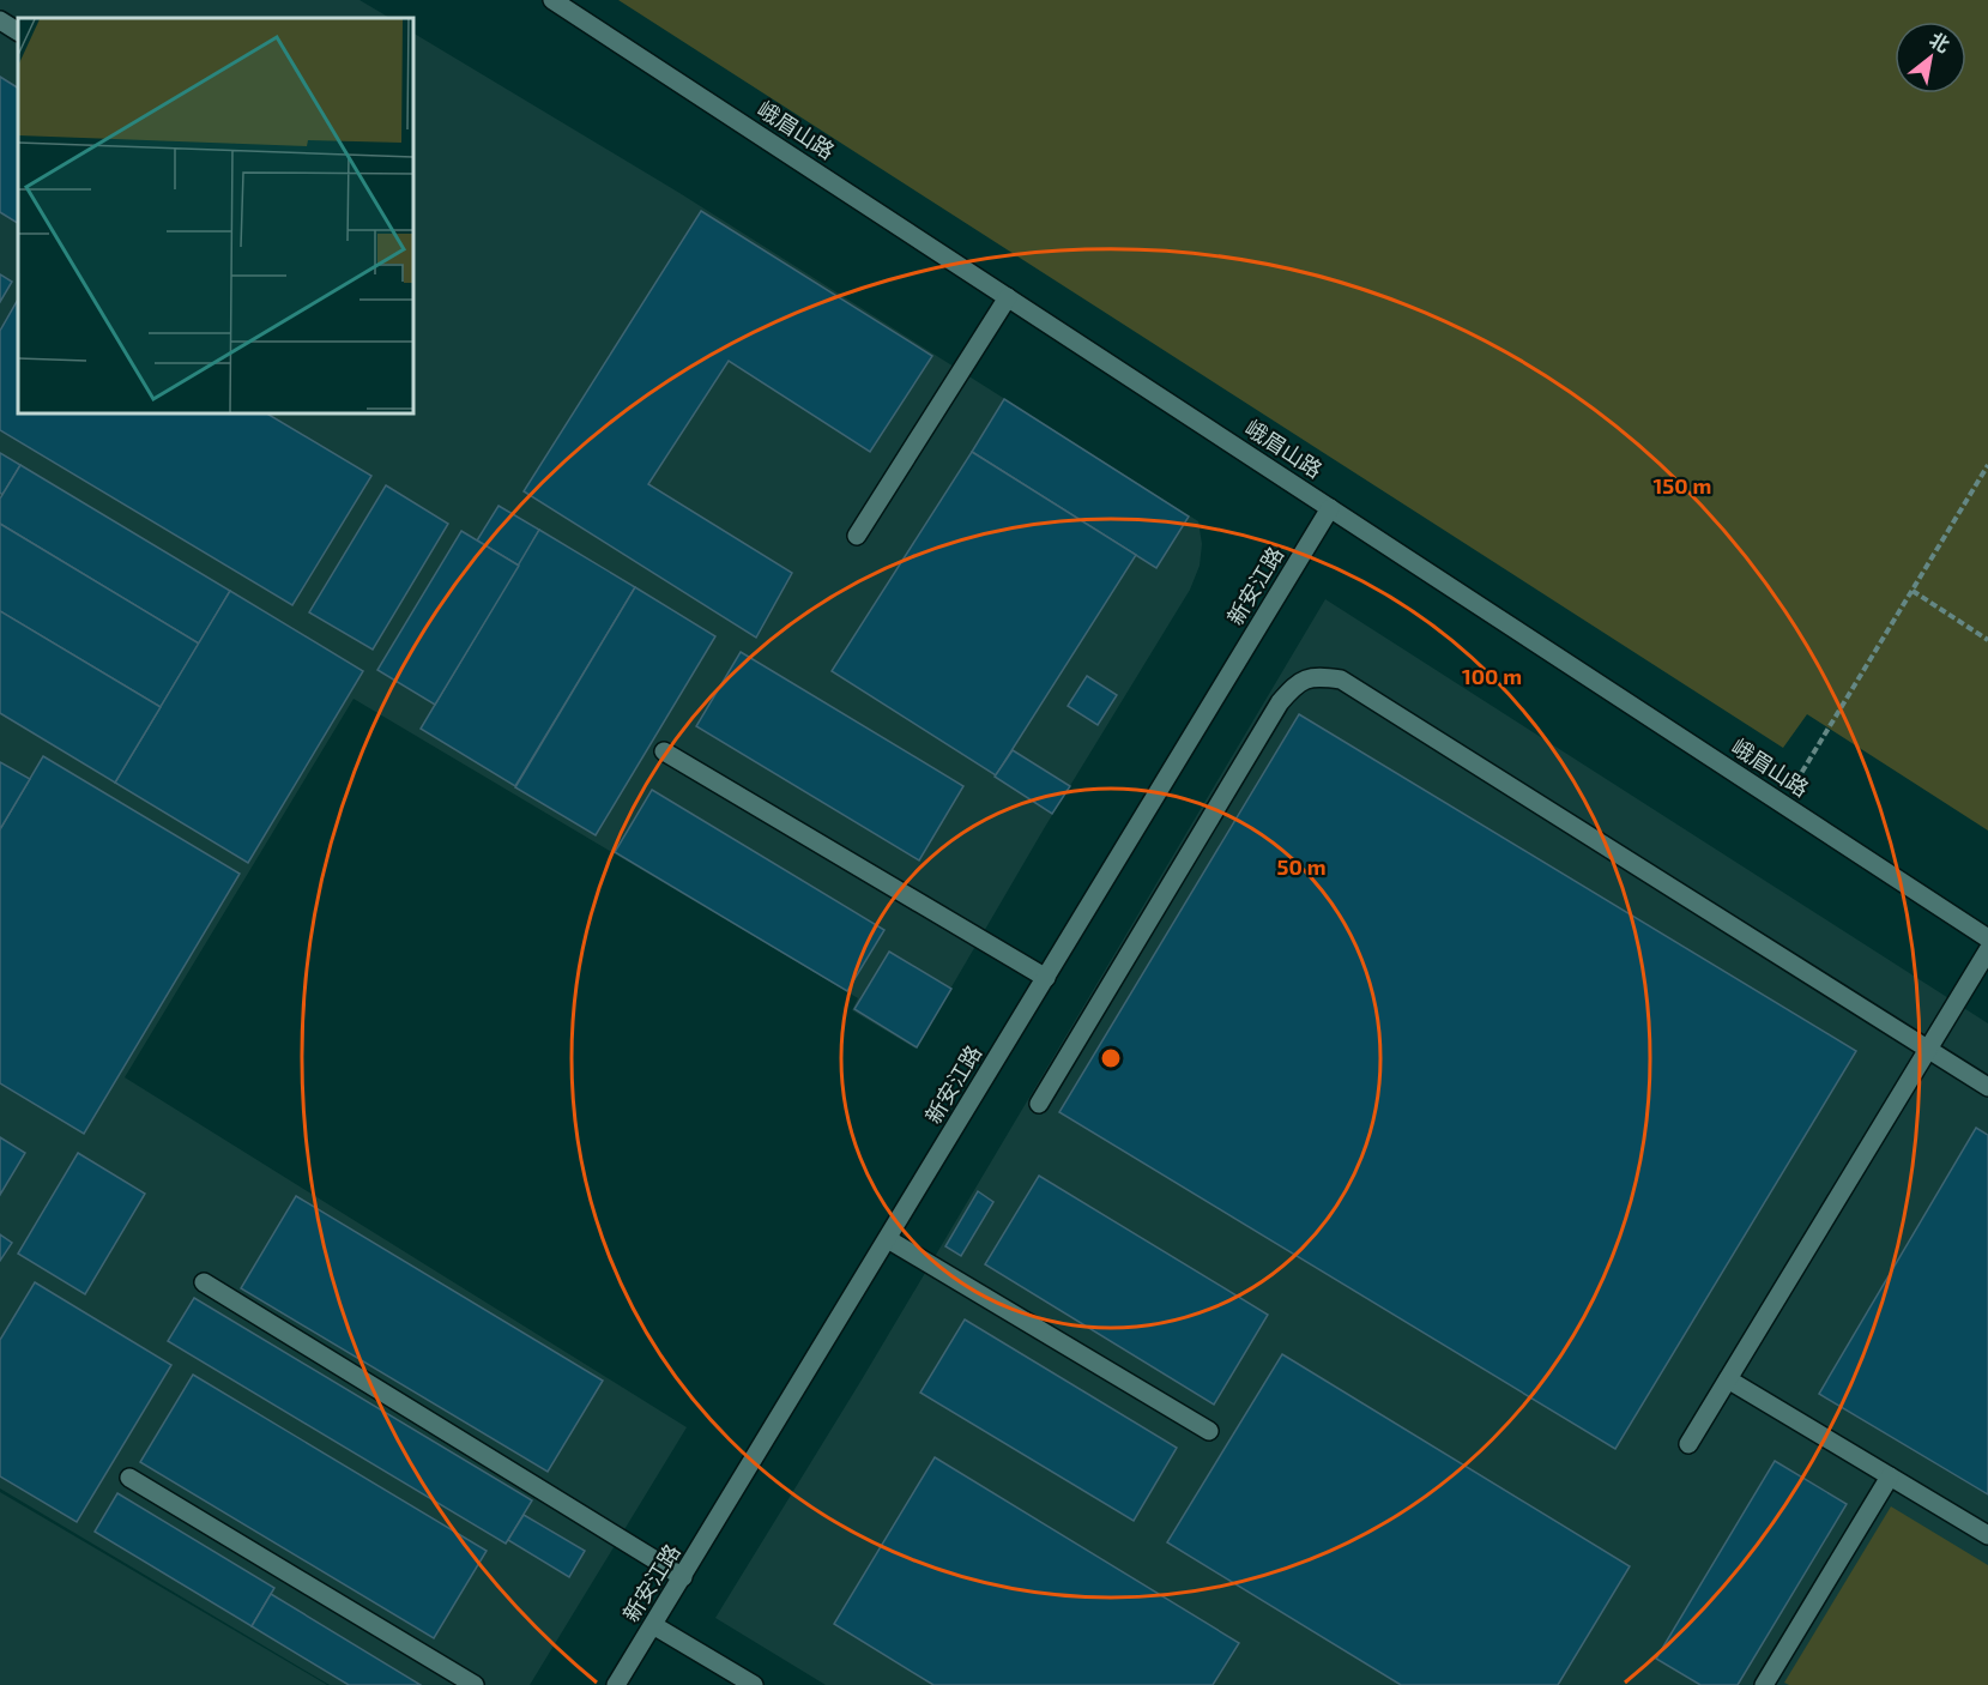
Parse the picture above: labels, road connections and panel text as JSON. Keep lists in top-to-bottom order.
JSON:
{
  "streets": {
    "street": ["峨眉山路", "新安江路"]
  },
  "crossings": [
    ["峨眉山路", "新安江路"]
  ],
  "north": "top right",
  "rings": ["150 m", "100 m", "50 m"]
}
